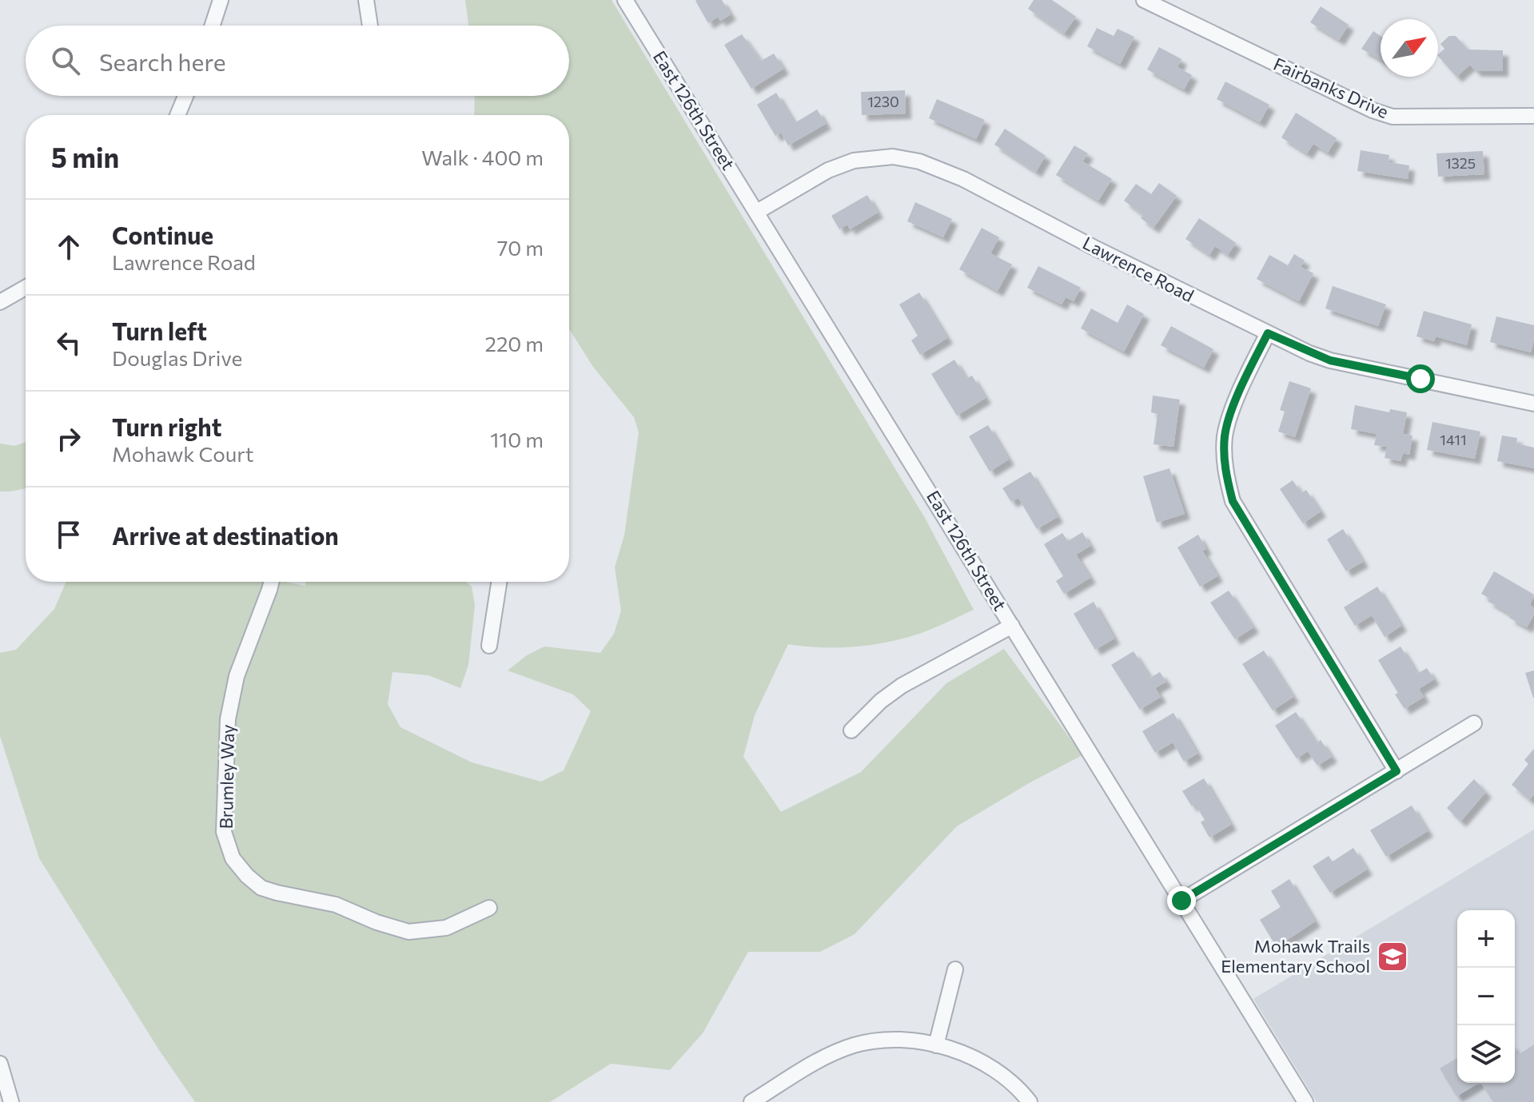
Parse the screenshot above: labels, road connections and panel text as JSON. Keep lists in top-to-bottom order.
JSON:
{
  "streets": {
    "street": [
      "Fairbanks Drive",
      "East 126th Street",
      "Lawrence Road",
      "Brumley Way"
    ]
  },
  "crossings": [
    ["East 126th Street", "Lawrence Road"]
  ],
  "places": {
    "school or university": ["Mohawk Trails Elementary School"]
  },
  "house_numbers": ["1230", "1325", "1411"],
  "north": "top right",
  "page": {
    "search": "Search here",
    "heading": ["5 min", "Walk · 400 m"],
    "list": [
      ["Continue", "Lawrence Road", "70 m"],
      ["Turn left", "Douglas Drive", "220 m"],
      ["Turn right", "Mohawk Court", "110 m"],
      "Arrive at destination"
    ],
    "map_buttons": ["+", "−"]
  }
}
